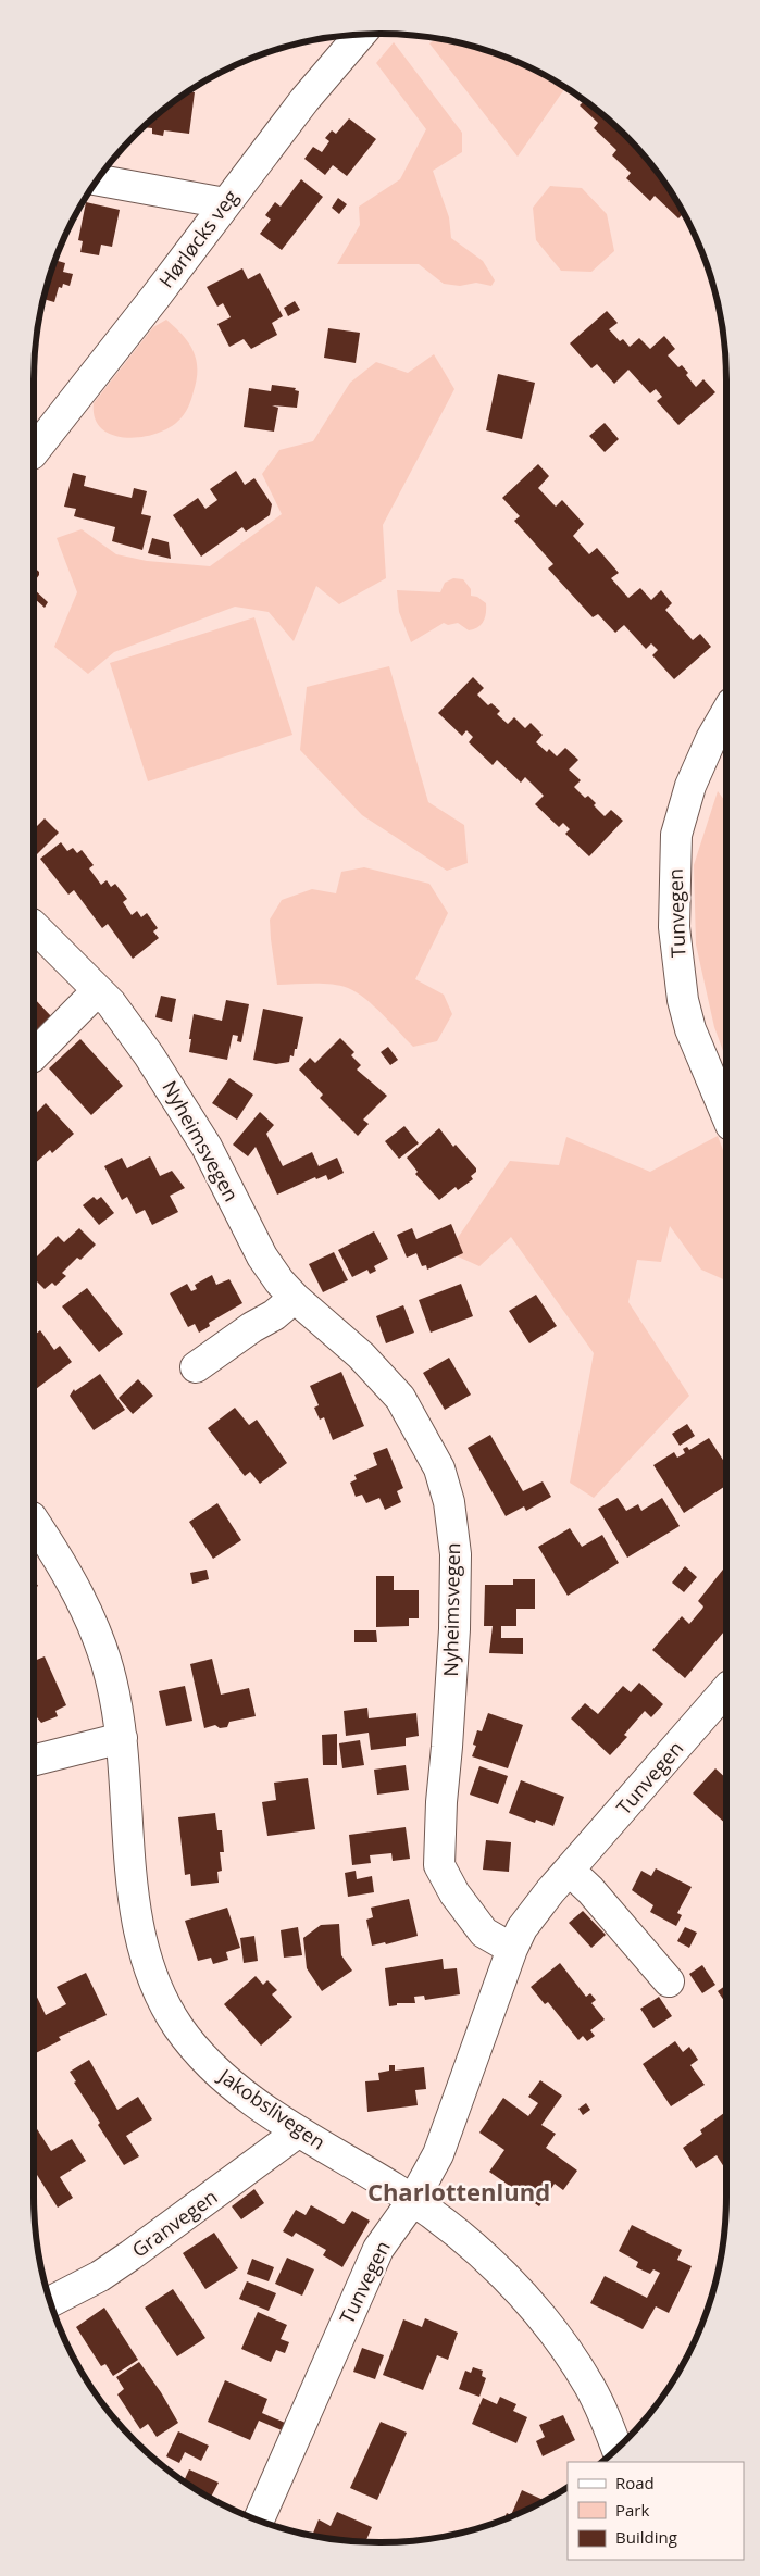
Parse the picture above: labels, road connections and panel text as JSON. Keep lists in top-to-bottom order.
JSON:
{
  "streets": {
    "street": [
      "Hørløcks veg",
      "Tunvegen",
      "Nyheimsvegen",
      "Jakobslivegen",
      "Granvegen"
    ]
  },
  "crossings": [
    ["Tunvegen", "Nyheimsvegen"],
    ["Tunvegen", "Jakobslivegen"],
    ["Jakobslivegen", "Granvegen"]
  ],
  "districts": ["Charlottenlund"],
  "legend": ["Road", "Park", "Building"]
}
